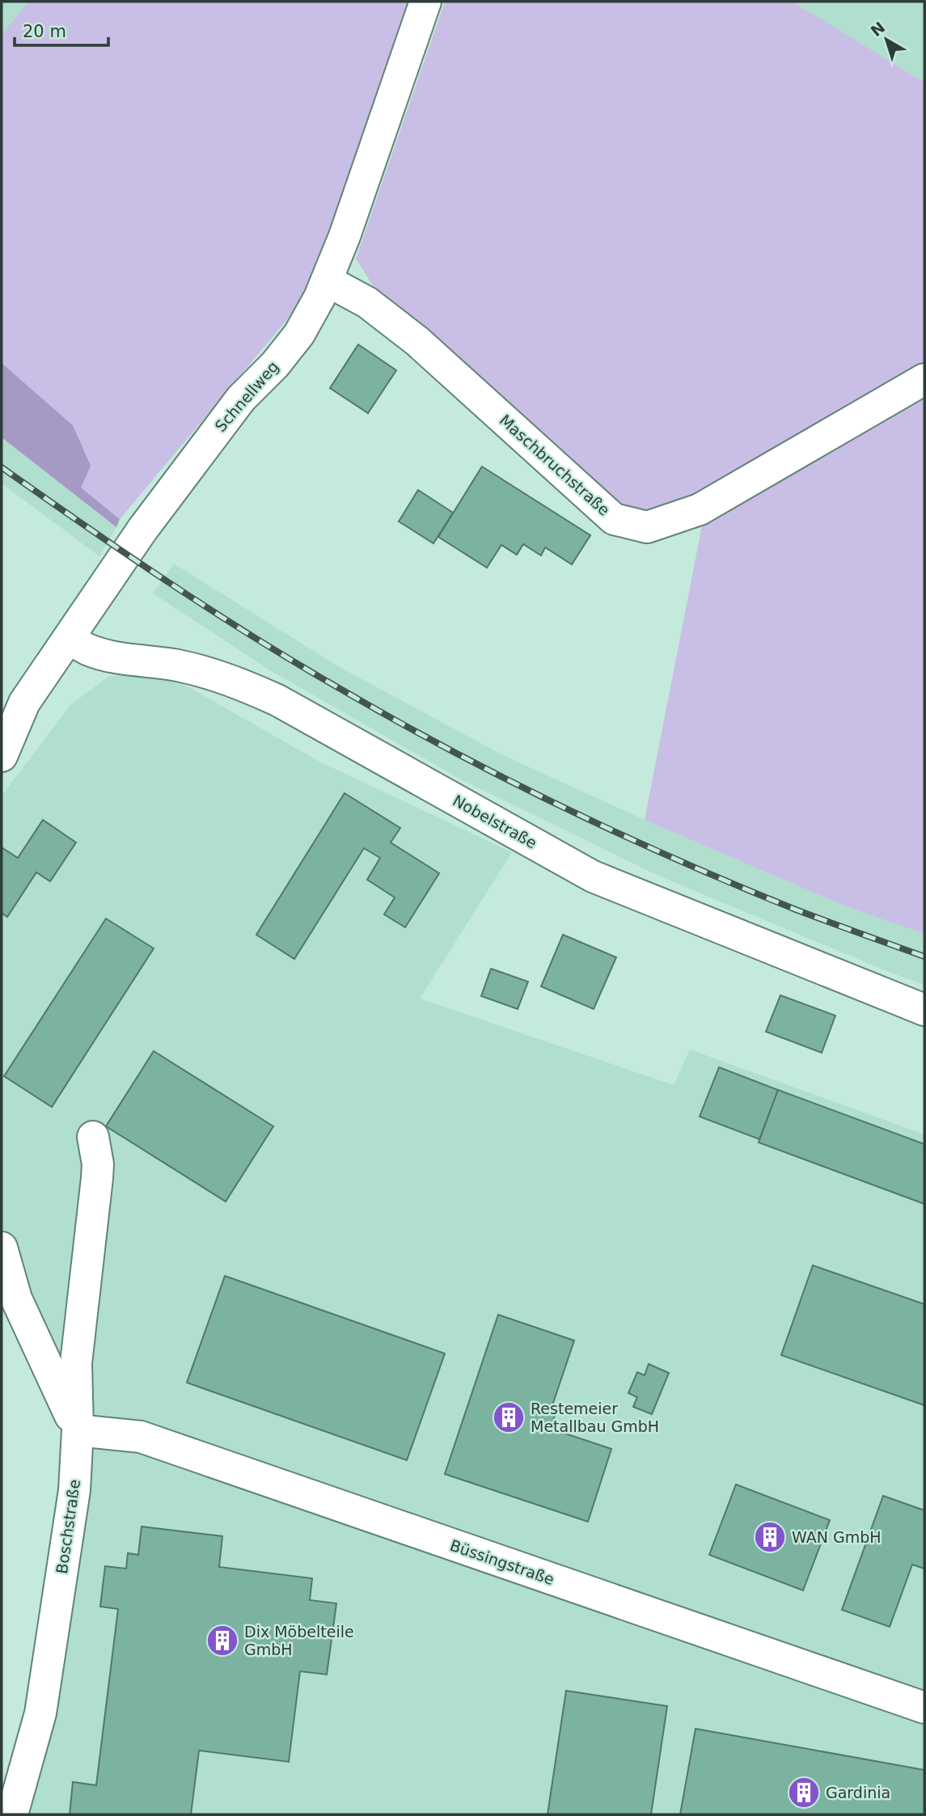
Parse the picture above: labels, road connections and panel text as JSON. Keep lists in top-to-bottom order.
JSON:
{
  "streets": {
    "street": [
      "Schnellweg",
      "Maschbruchstraße",
      "Nobelstraße",
      "Boschstraße",
      "Büssingstraße"
    ]
  },
  "crossings": [
    ["Schnellweg", "Maschbruchstraße"],
    ["Schnellweg", "Nobelstraße"],
    ["Boschstraße", "Büssingstraße"]
  ],
  "places": {
    "building": [
      "Restemeier Metallbau GmbH",
      "WAN GmbH",
      "Dix Möbelteile GmbH",
      "Gardinia"
    ]
  },
  "scale_bar": "20 m",
  "north": "top left"
}
